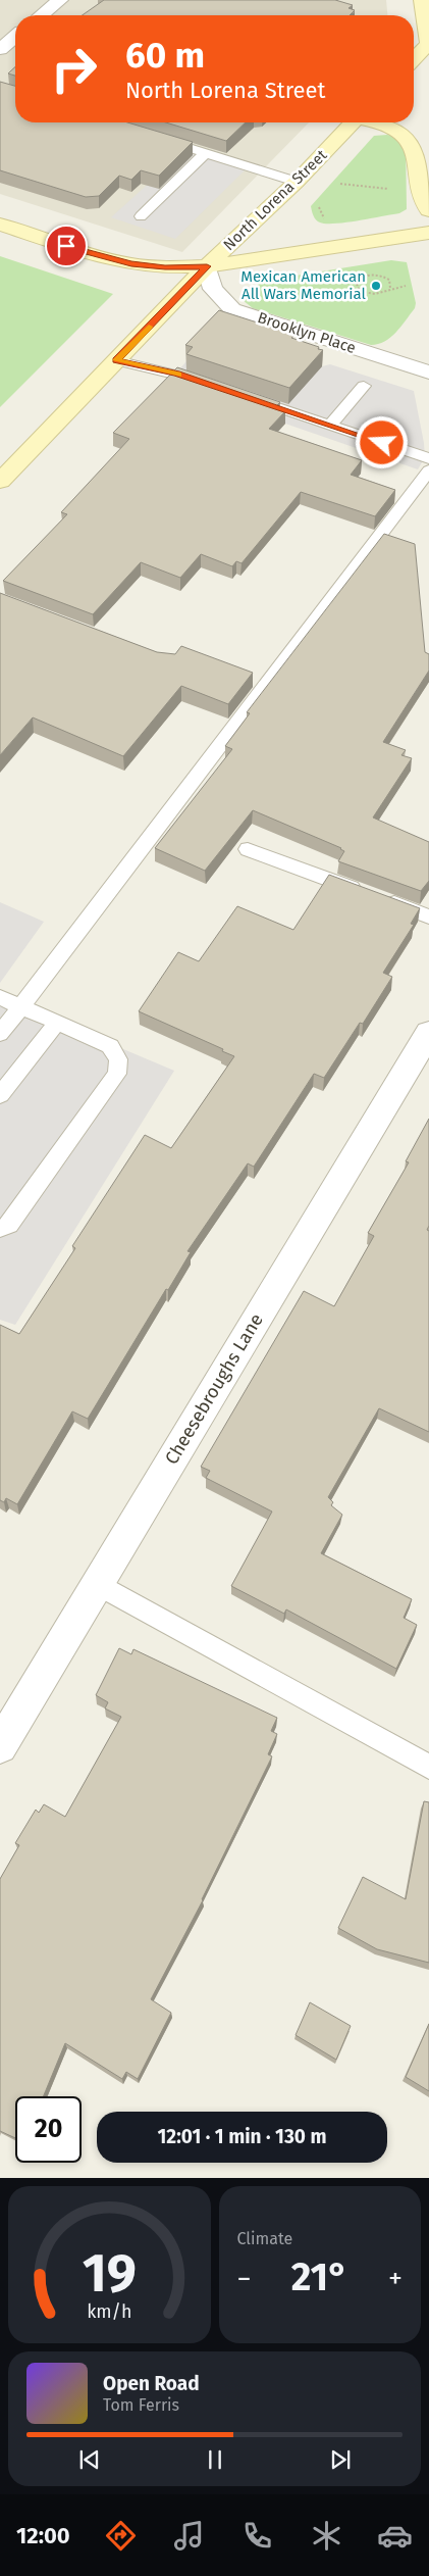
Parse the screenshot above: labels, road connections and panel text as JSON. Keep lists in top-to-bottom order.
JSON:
{
  "streets": {
    "street": ["North Lorena Street", "Brooklyn Place", "Cheesebroughs Lane"]
  },
  "crossings": [
    ["North Lorena Street", "Brooklyn Place"]
  ],
  "places": ["Mexican American All Wars Memorial"],
  "page": {
    "turn": ["60 m", "North Lorena Street"],
    "limit": "20",
    "trip": "12:01 · 1 min · 130 m",
    "tile": "Climate",
    "heat": ["−", "21°", "+"],
    "song": ["Open Road", "Tom Ferris"],
    "tabs": "12:00",
    "gauge": ["19", "km/h"]
  }
}
